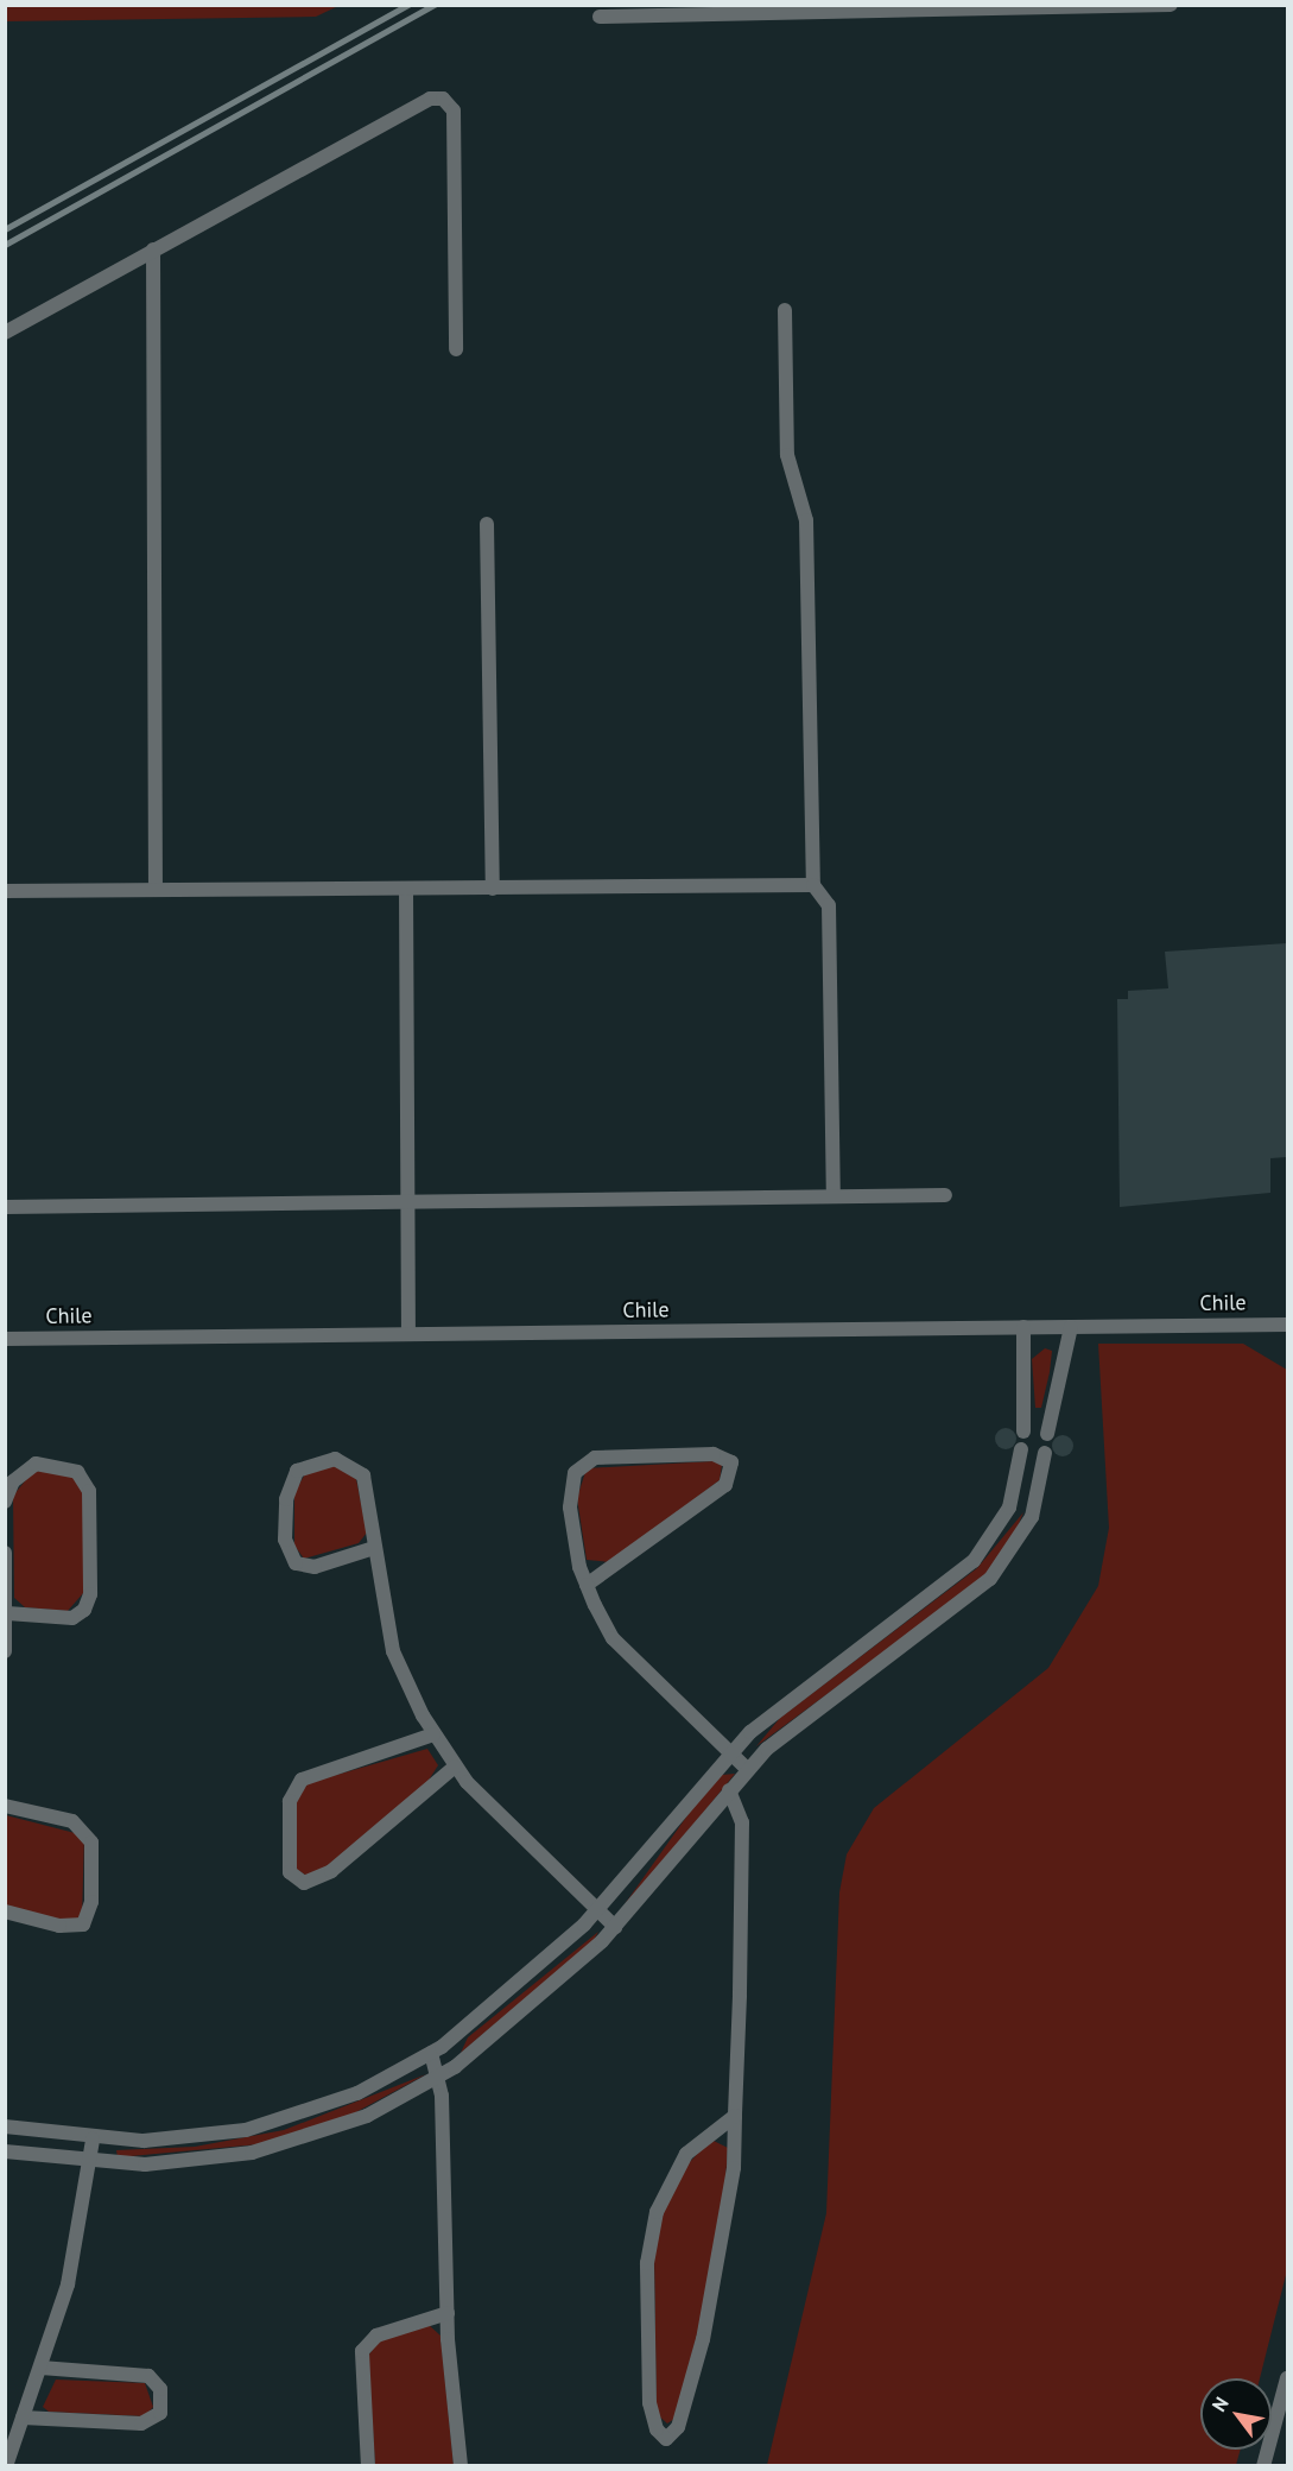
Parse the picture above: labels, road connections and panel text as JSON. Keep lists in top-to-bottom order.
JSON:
{
  "streets": {
    "street": ["Chile"]
  },
  "north": "top left"
}
